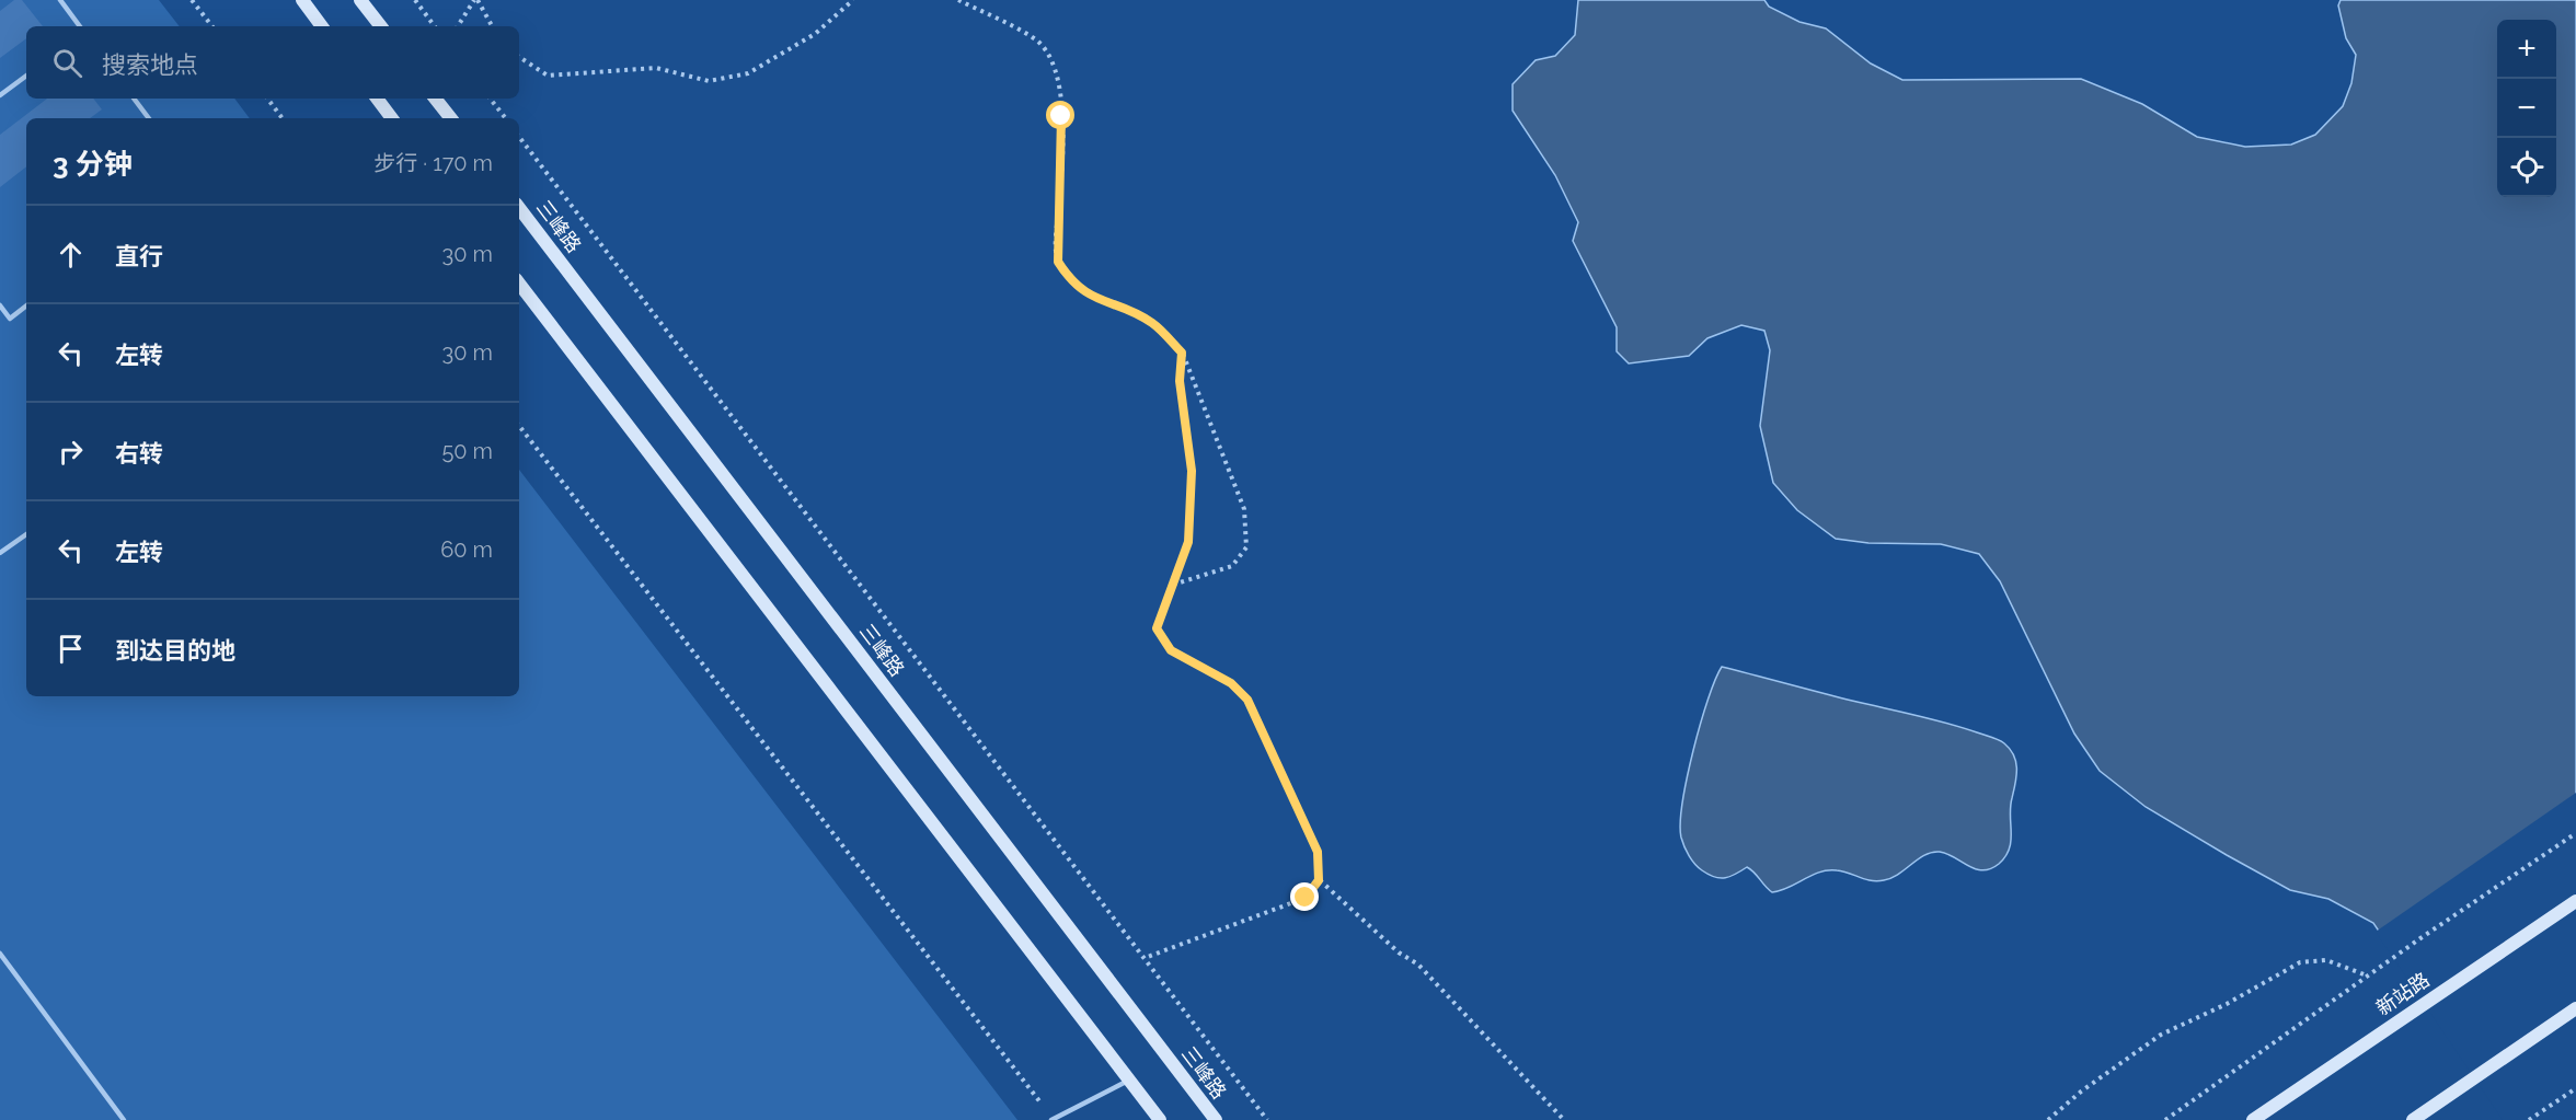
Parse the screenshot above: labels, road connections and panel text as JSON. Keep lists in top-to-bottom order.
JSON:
{
  "streets": {
    "main road": ["三峰路", "新站路"]
  },
  "page": {
    "map_buttons": ["+", "−"],
    "search": "搜索地点",
    "heading": ["3 分钟", "步行 · 170 m"],
    "list": [
      ["直行", "30 m"],
      ["左转", "30 m"],
      ["右转", "50 m"],
      ["左转", "60 m"],
      "到达目的地"
    ]
  }
}
